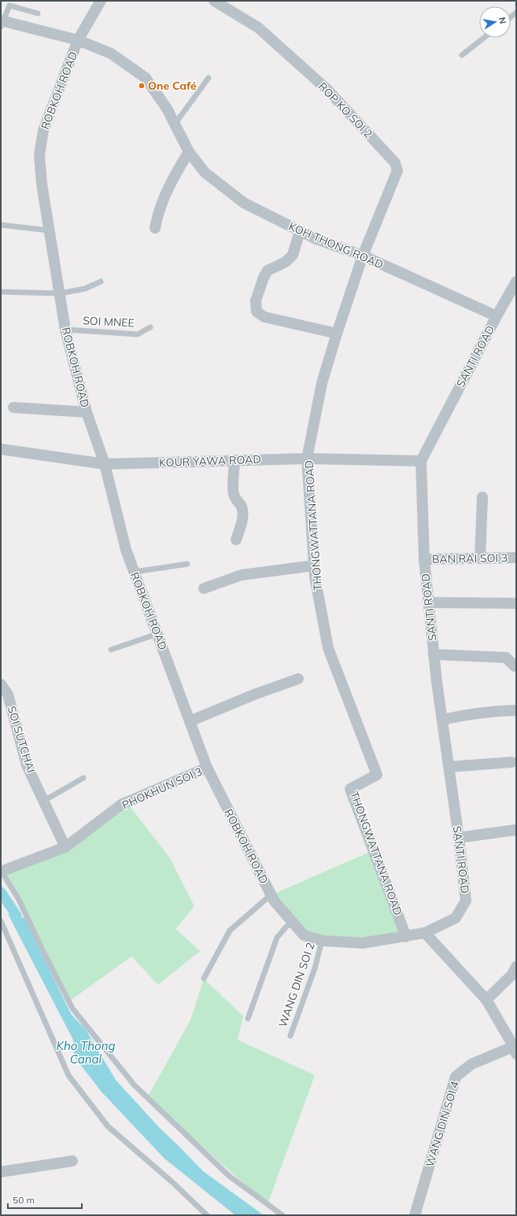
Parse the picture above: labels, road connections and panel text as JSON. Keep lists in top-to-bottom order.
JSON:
{
  "streets": {
    "street": [
      "ROBKOH ROAD",
      "ROP KO SOI 2",
      "KOH THONG ROAD",
      "SANTI ROAD",
      "KOUR YAWA ROAD",
      "THONGWATTANA ROAD",
      "BAN RAI SOI 3",
      "SOI SUTCHAI",
      "PHOKHUN SOI 3",
      "WANG DIN SOI 4"
    ],
    "lane": ["SOI MNEE", "WANG DIN SOI 2"]
  },
  "crossings": [
    ["ROBKOH ROAD", "KOH THONG ROAD"],
    ["ROBKOH ROAD", "SOI MNEE"],
    ["ROBKOH ROAD", "SANTI ROAD"],
    ["ROBKOH ROAD", "KOUR YAWA ROAD"],
    ["ROBKOH ROAD", "THONGWATTANA ROAD"],
    ["ROBKOH ROAD", "PHOKHUN SOI 3"],
    ["ROBKOH ROAD", "WANG DIN SOI 2"],
    ["ROP KO SOI 2", "KOH THONG ROAD"],
    ["ROP KO SOI 2", "THONGWATTANA ROAD"],
    ["KOH THONG ROAD", "SANTI ROAD"],
    ["KOH THONG ROAD", "THONGWATTANA ROAD"],
    ["SANTI ROAD", "KOUR YAWA ROAD"],
    ["SANTI ROAD", "BAN RAI SOI 3"],
    ["KOUR YAWA ROAD", "THONGWATTANA ROAD"],
    ["SOI SUTCHAI", "PHOKHUN SOI 3"]
  ],
  "water": ["Kho Thong Canal"],
  "places": ["One Café"],
  "scale_bar": "50 m",
  "north": "right"
}
